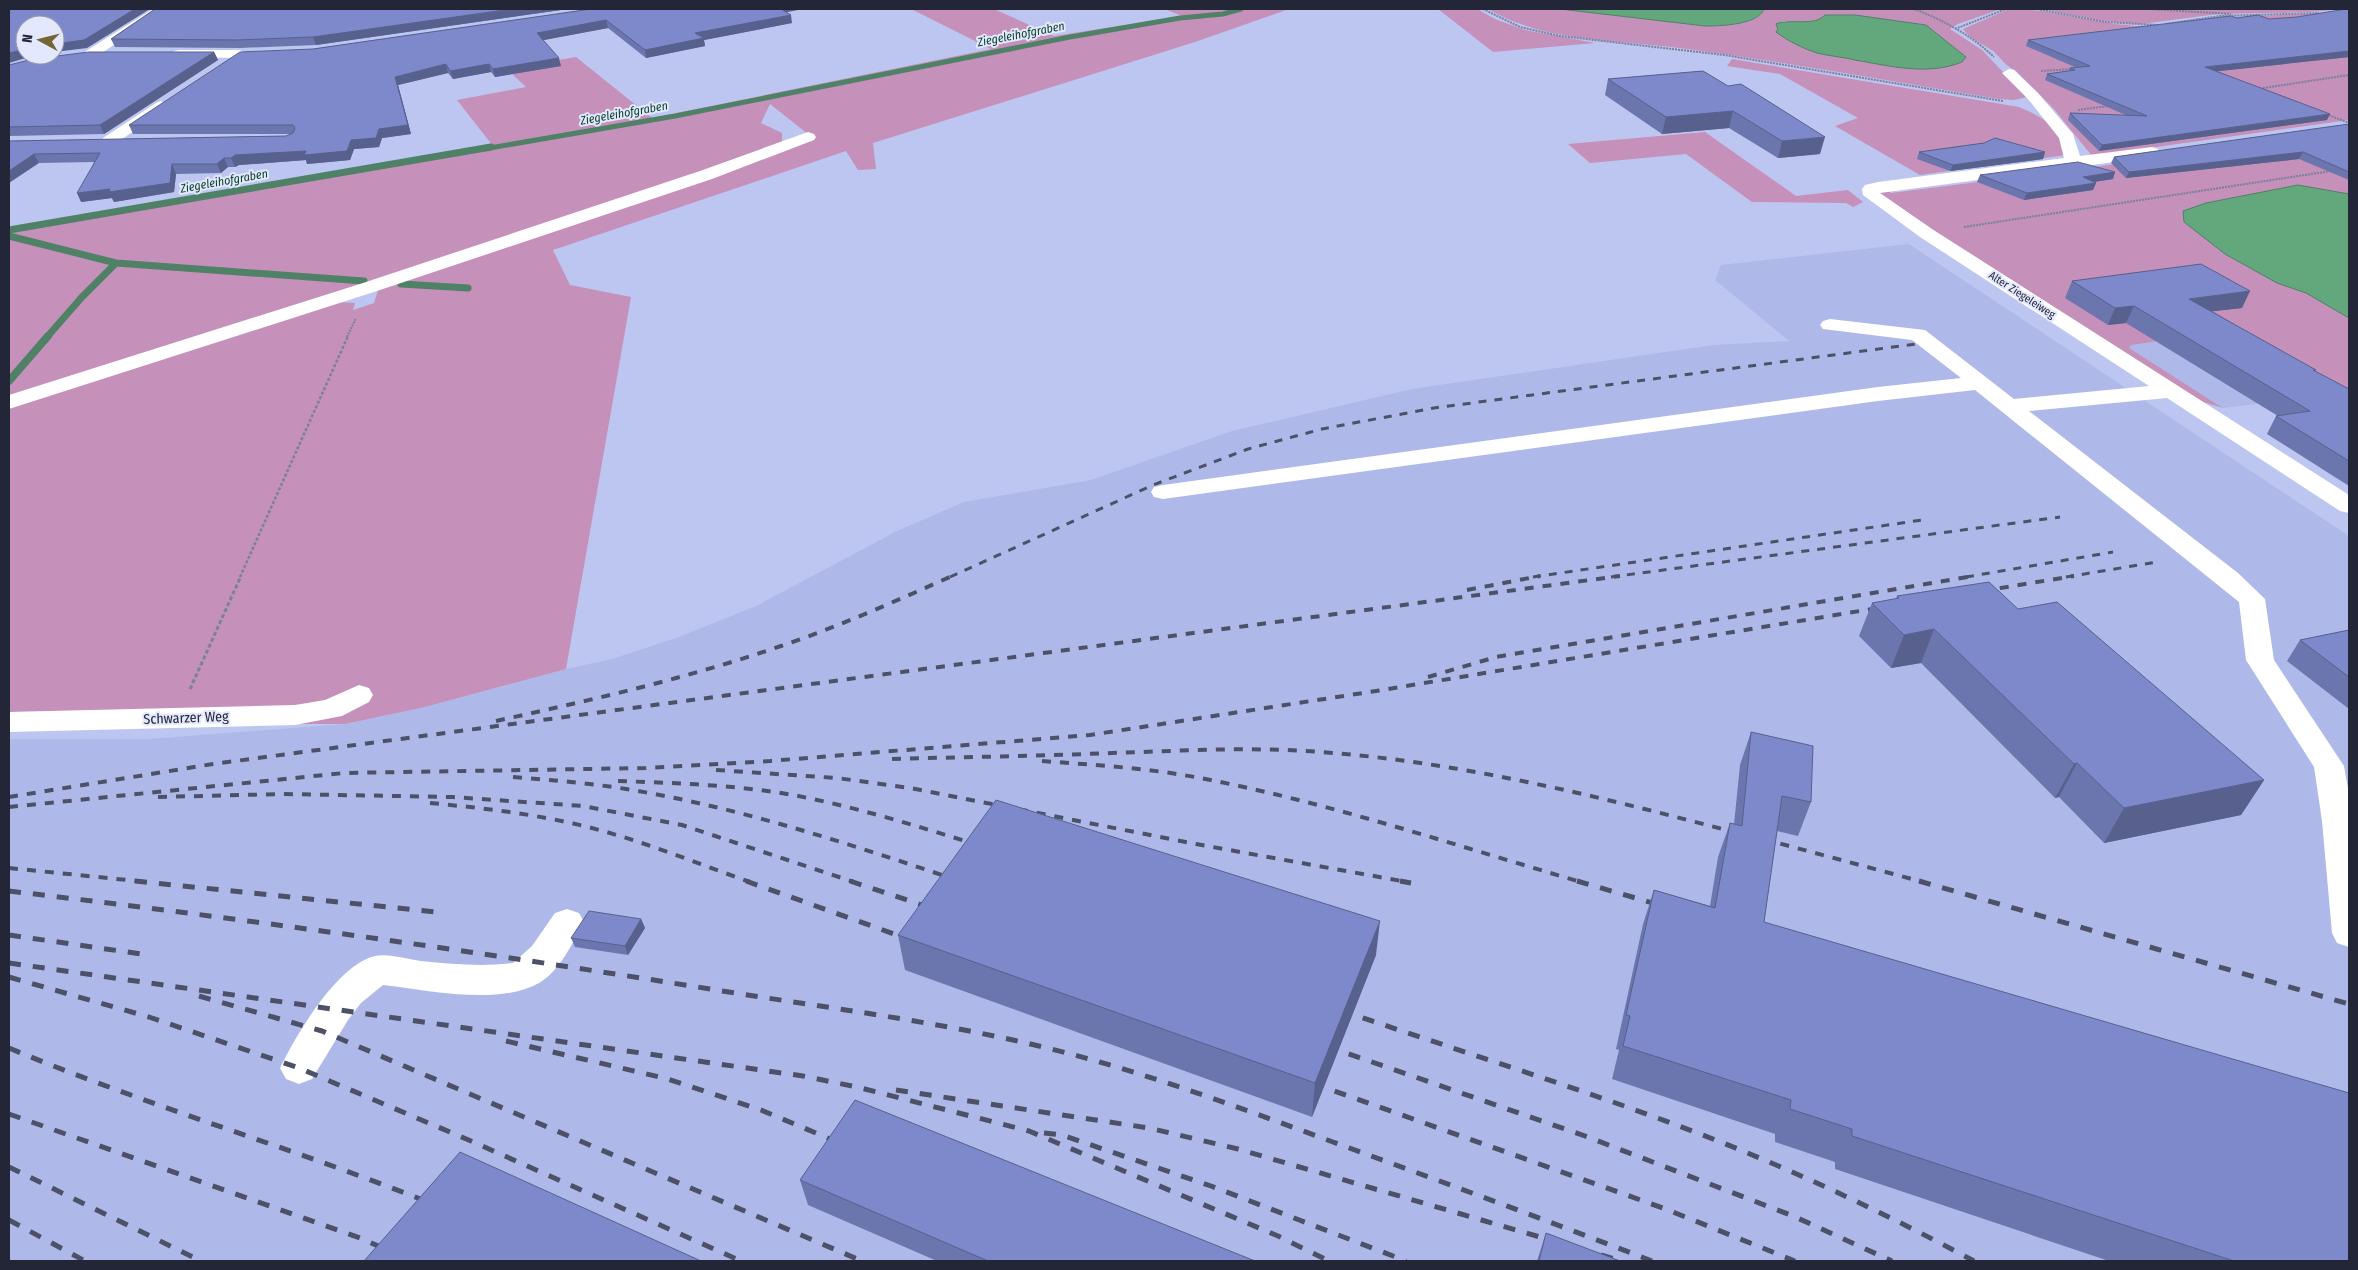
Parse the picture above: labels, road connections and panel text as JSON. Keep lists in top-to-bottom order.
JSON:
{
  "streets": {
    "street": ["Alter Ziegeleiweg", "Schwarzer Weg"]
  },
  "water": ["Ziegeleihofgraben"],
  "north": "left"
}
